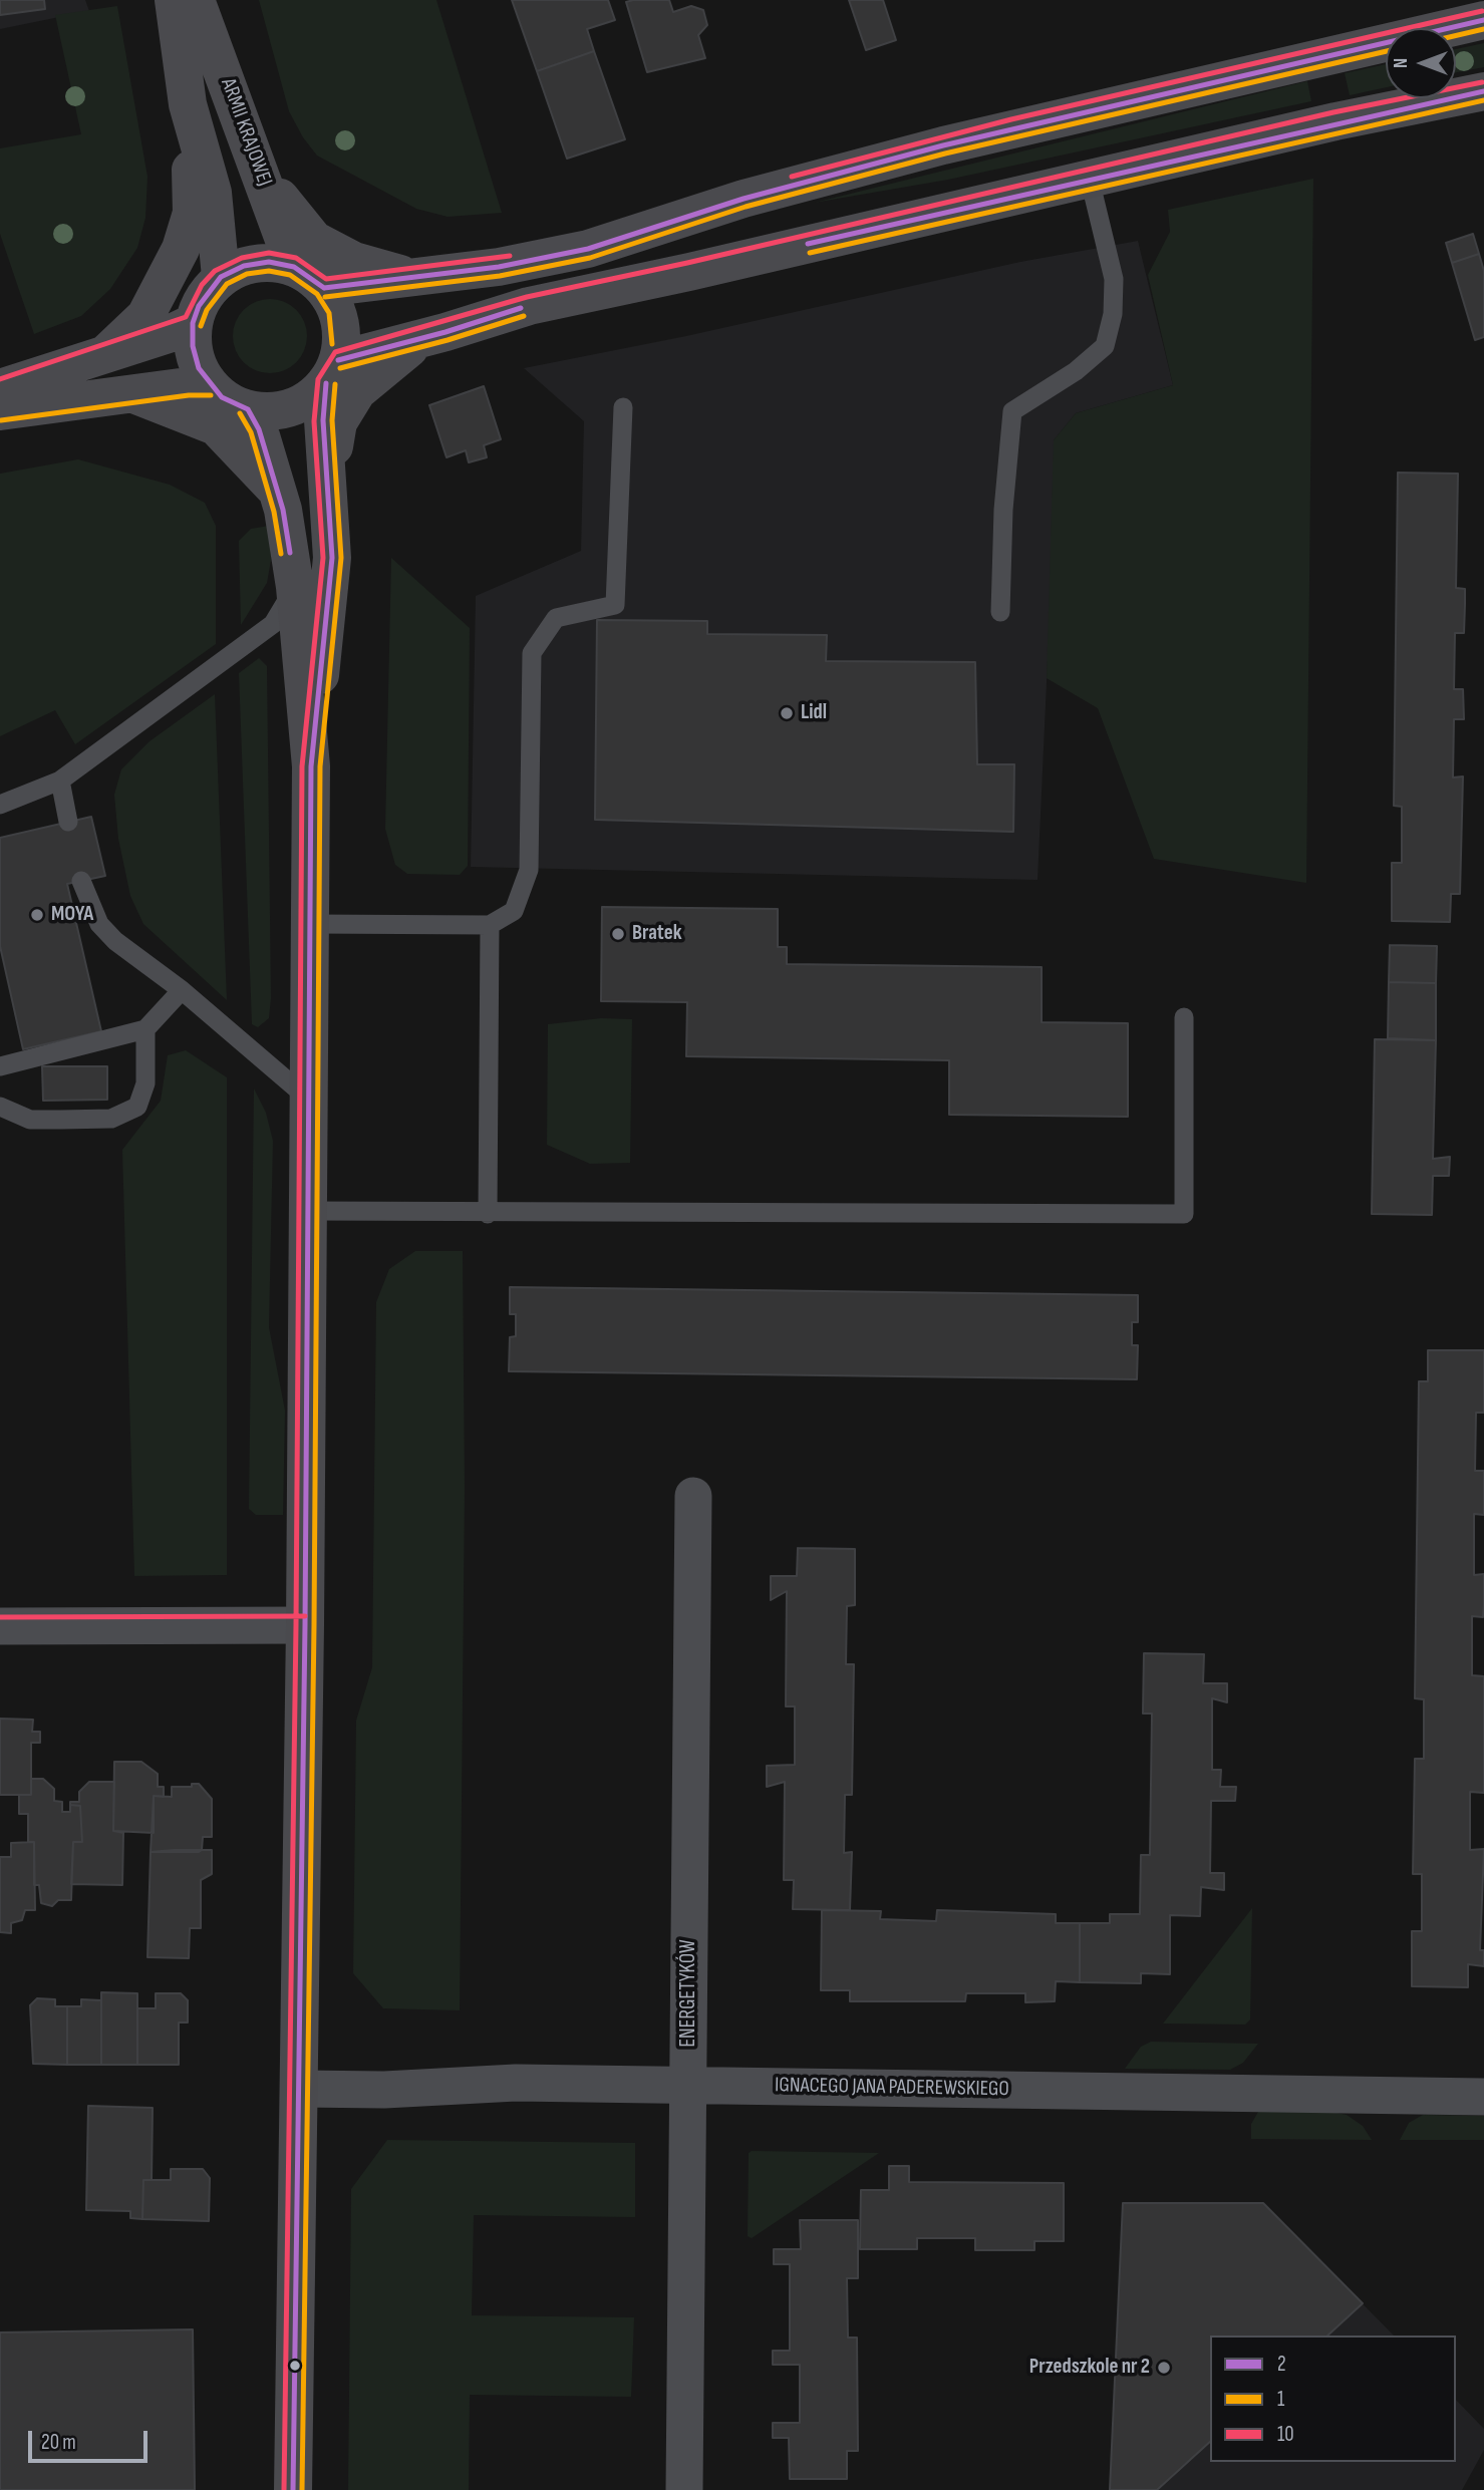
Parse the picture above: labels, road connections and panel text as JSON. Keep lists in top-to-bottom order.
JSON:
{
  "streets": {
    "street": ["ARMII KRAJOWEJ", "ENERGETYKÓW", "IGNACEGO JANA PADEREWSKIEGO"]
  },
  "crossings": [
    ["ENERGETYKÓW", "IGNACEGO JANA PADEREWSKIEGO"]
  ],
  "places": [
    "Lidl",
    "MOYA",
    "Bratek",
    "Przedszkole nr 2"
  ],
  "lines": ["transit line 10", "transit line 2", "transit line 1"],
  "legend": ["2", "1", "10"],
  "scale_bar": "20 m",
  "north": "left"
}
